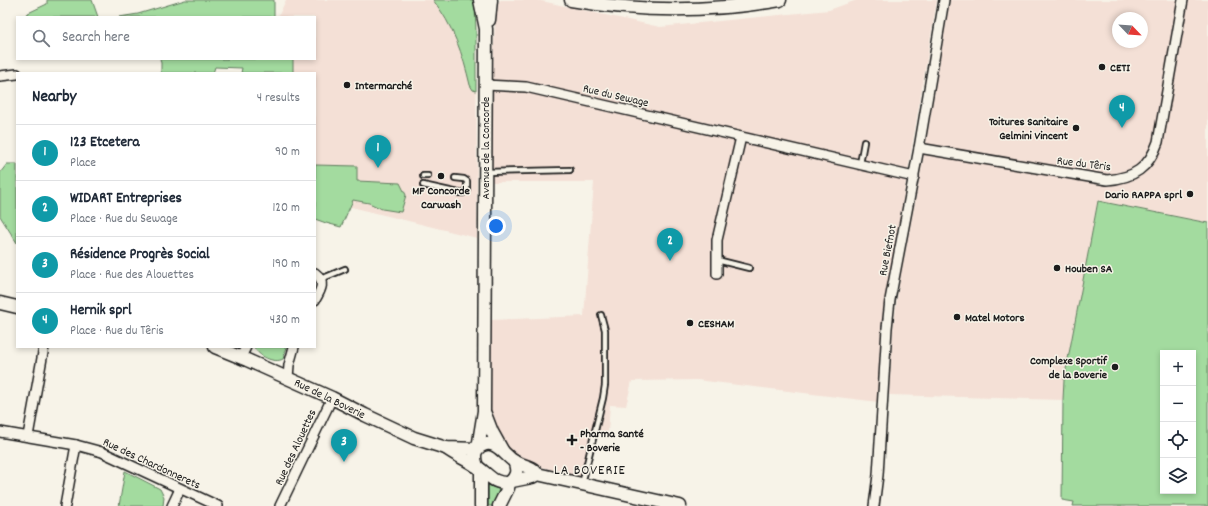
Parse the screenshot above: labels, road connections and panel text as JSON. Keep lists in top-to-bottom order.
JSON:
{
  "streets": {
    "street": [
      "Rue du Sewage",
      "Avenue de la Concorde",
      "Rue du Têris",
      "Rue Biefnot",
      "Rue de la Boverie",
      "Rue des Alouettes",
      "Rue des Chardonnerets"
    ]
  },
  "crossings": [
    ["Rue du Sewage", "Avenue de la Concorde"],
    ["Rue du Sewage", "Rue Biefnot"],
    ["Avenue de la Concorde", "Rue de la Boverie"],
    ["Rue du Têris", "Rue Biefnot"],
    ["Rue de la Boverie", "Rue des Alouettes"]
  ],
  "districts": ["LA BOVERIE"],
  "places": {
    "other": [
      "CETI",
      "Intermarché",
      "Toitures Sanitaire Gelmini Vincent",
      "MF Concorde Carwash",
      "Dario RAPPA sprl",
      "Houben SA",
      "Matel Motors",
      "CESHAM",
      "Complexe Sportif de la Boverie"
    ],
    "health": ["Pharma Santé - Boverie"]
  },
  "north": "bottom right",
  "page": {
    "search": "Search here",
    "heading": ["Nearby", "4 results"],
    "pins": [
      "4",
      "1",
      "2",
      "3"
    ],
    "list": [
      {
        "mark": "1",
        "name": "123 Etcetera",
        "note": "Place",
        "value": "90 m"
      },
      {
        "mark": "2",
        "name": "WIDART Entreprises",
        "note": "Place · Rue du Sewage",
        "value": "120 m"
      },
      {
        "mark": "3",
        "name": "Résidence Progrès Social",
        "note": "Place · Rue des Alouettes",
        "value": "190 m"
      },
      {
        "mark": "4",
        "name": "Hernik sprl",
        "note": "Place · Rue du Têris",
        "value": "430 m"
      }
    ],
    "map_buttons": ["+", "−"]
  }
}
